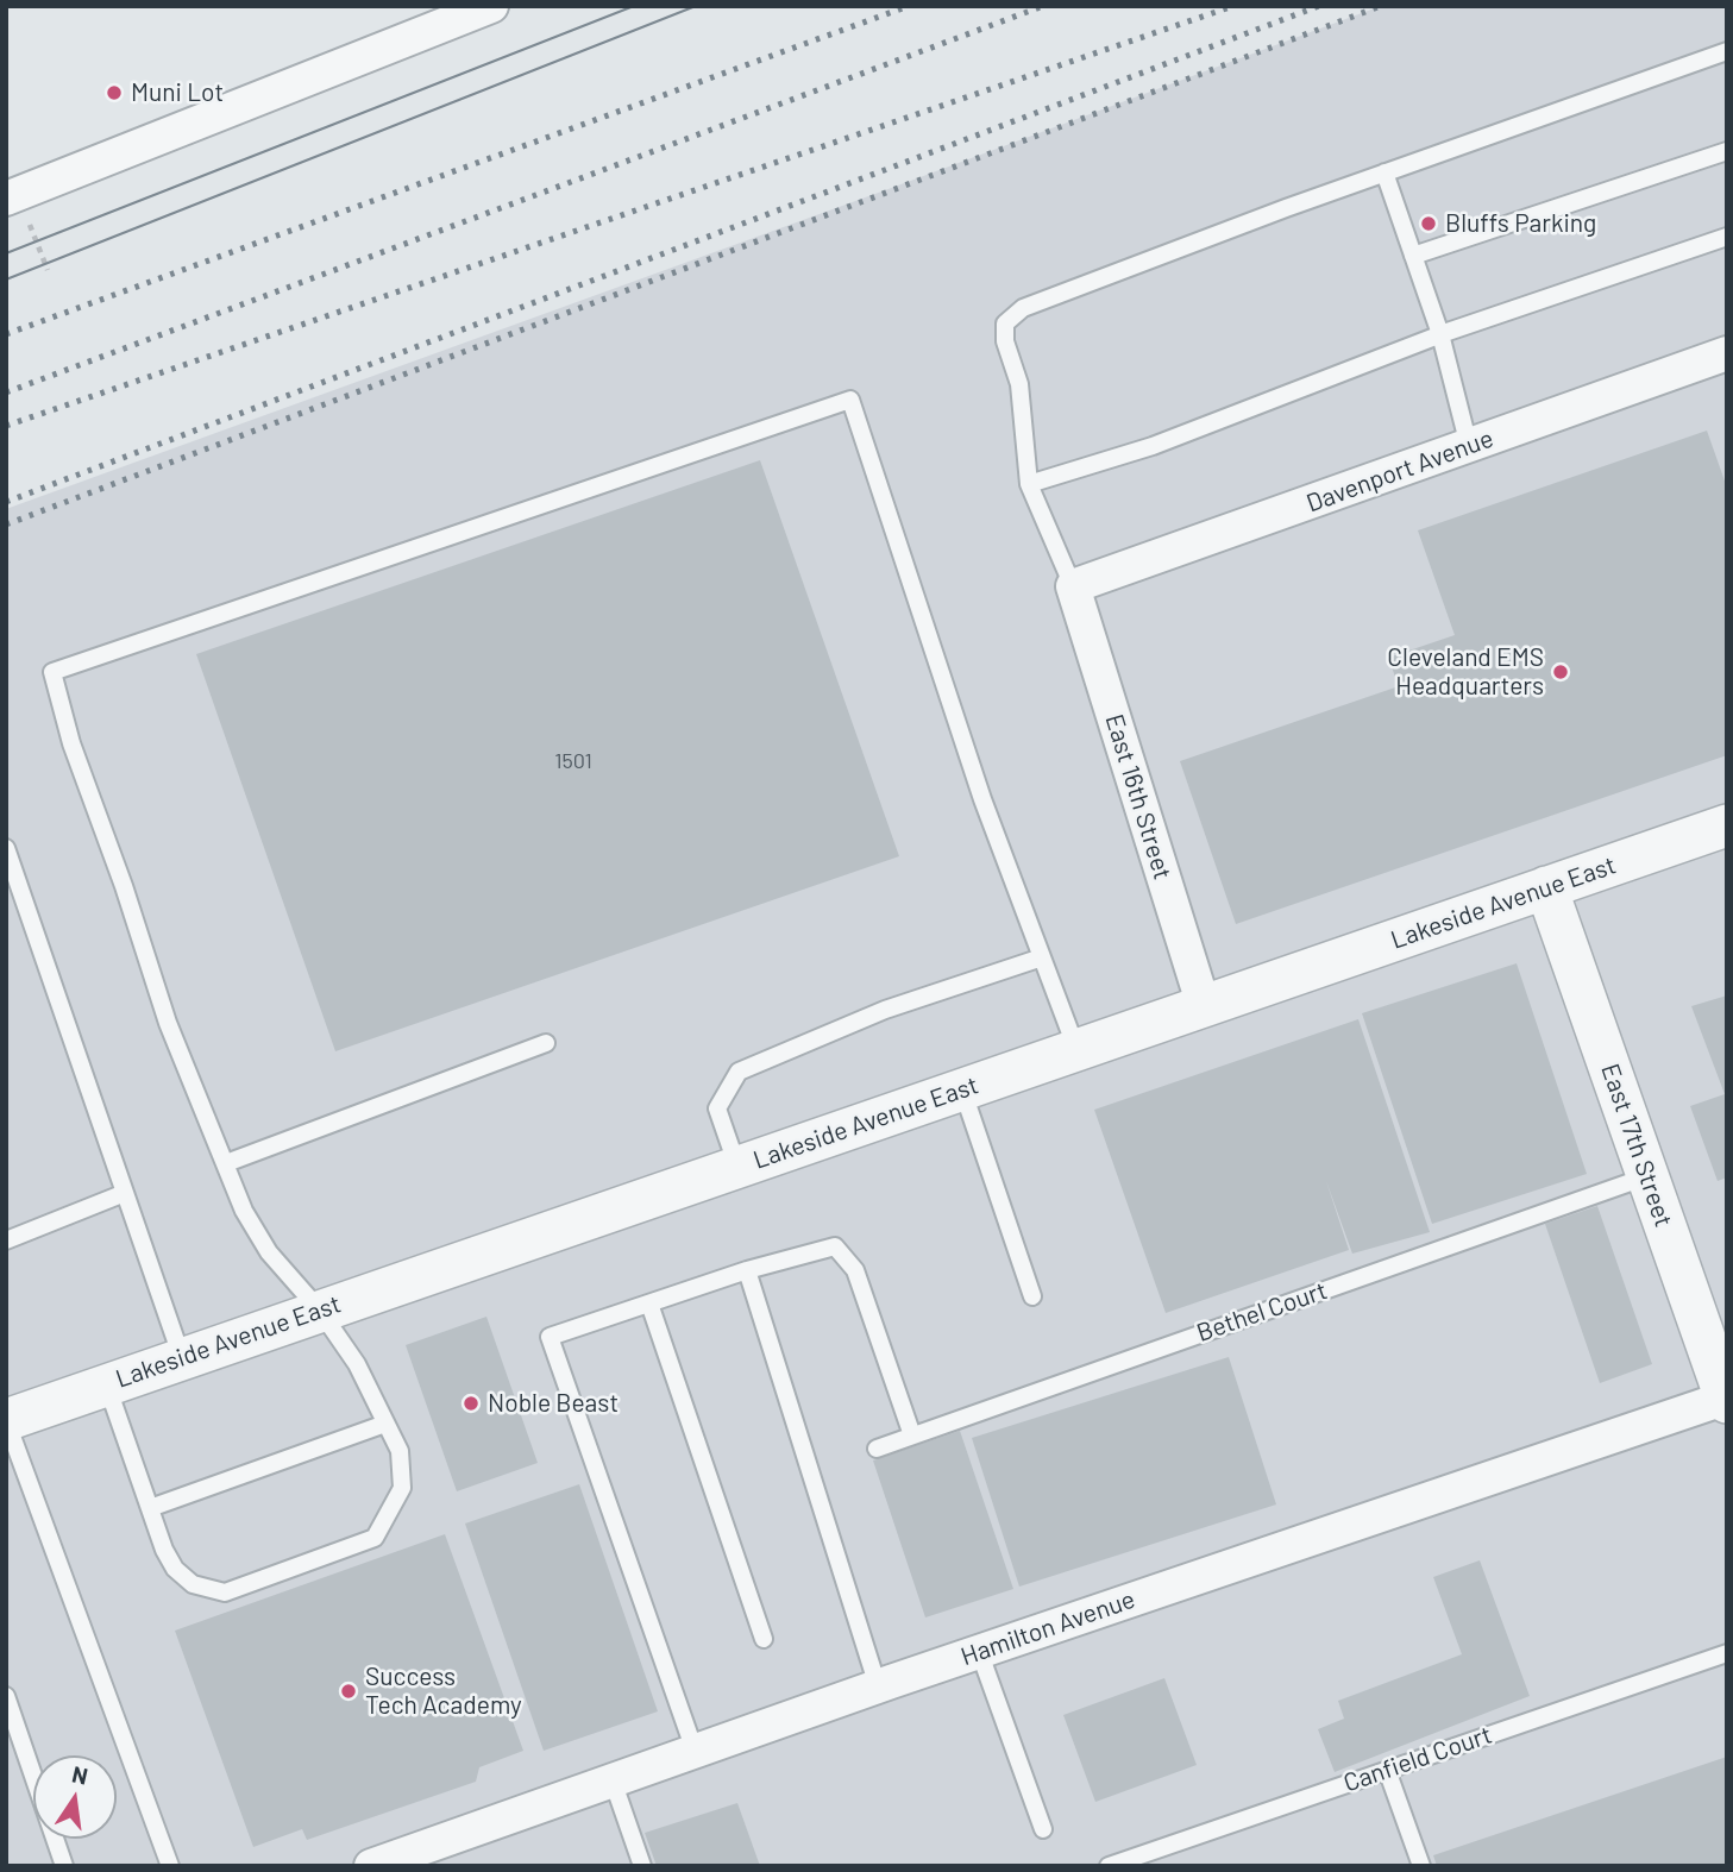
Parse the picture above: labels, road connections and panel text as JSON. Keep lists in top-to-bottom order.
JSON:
{
  "streets": {
    "street": [
      "Davenport Avenue",
      "East 16th Street",
      "Lakeside Avenue East",
      "East 17th Street",
      "Hamilton Avenue"
    ],
    "lane": ["Bethel Court", "Canfield Court"]
  },
  "crossings": [
    ["Davenport Avenue", "East 16th Street"],
    ["East 16th Street", "Lakeside Avenue East"],
    ["Lakeside Avenue East", "East 17th Street"],
    ["East 17th Street", "Bethel Court"],
    ["East 17th Street", "Hamilton Avenue"]
  ],
  "places": [
    "Muni Lot",
    "Bluffs Parking",
    "Cleveland EMS Headquarters",
    "Noble Beast",
    "Success Tech Academy"
  ],
  "house_numbers": ["1501"],
  "north": "top"
}
